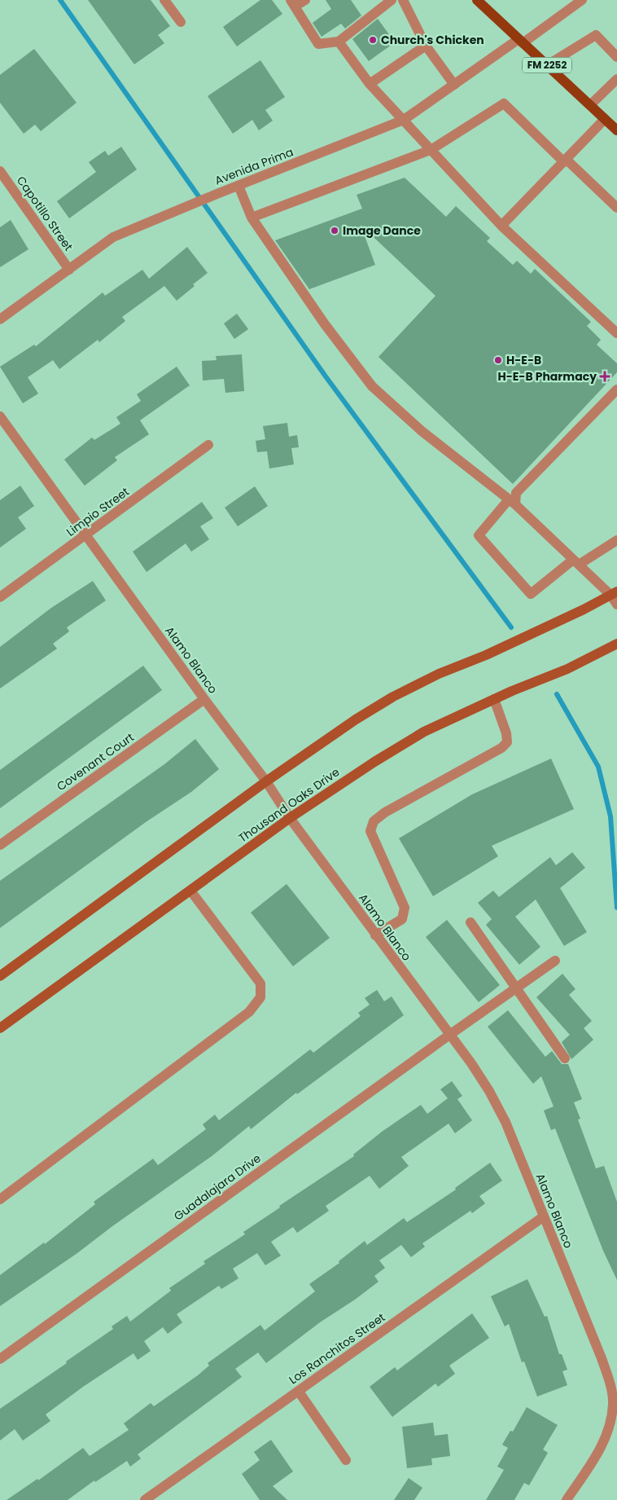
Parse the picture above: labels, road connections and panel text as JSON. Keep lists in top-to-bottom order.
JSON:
{
  "streets": {
    "main road": ["FM 2252", "Thousand Oaks Drive"],
    "street": [
      "Avenida Prima",
      "Capotillo Street",
      "Limpio Street",
      "Alamo Blanco",
      "Covenant Court",
      "Guadalajara Drive",
      "Los Ranchitos Street"
    ]
  },
  "crossings": [
    ["FM 2252", "Avenida Prima"],
    ["Avenida Prima", "Capotillo Street"],
    ["Limpio Street", "Alamo Blanco"],
    ["Alamo Blanco", "Covenant Court"],
    ["Alamo Blanco", "Thousand Oaks Drive"],
    ["Alamo Blanco", "Guadalajara Drive"],
    ["Alamo Blanco", "Los Ranchitos Street"]
  ],
  "places": {
    "other": ["Church's Chicken", "Image Dance", "H-E-B"],
    "health": ["H-E-B Pharmacy"]
  }
}
